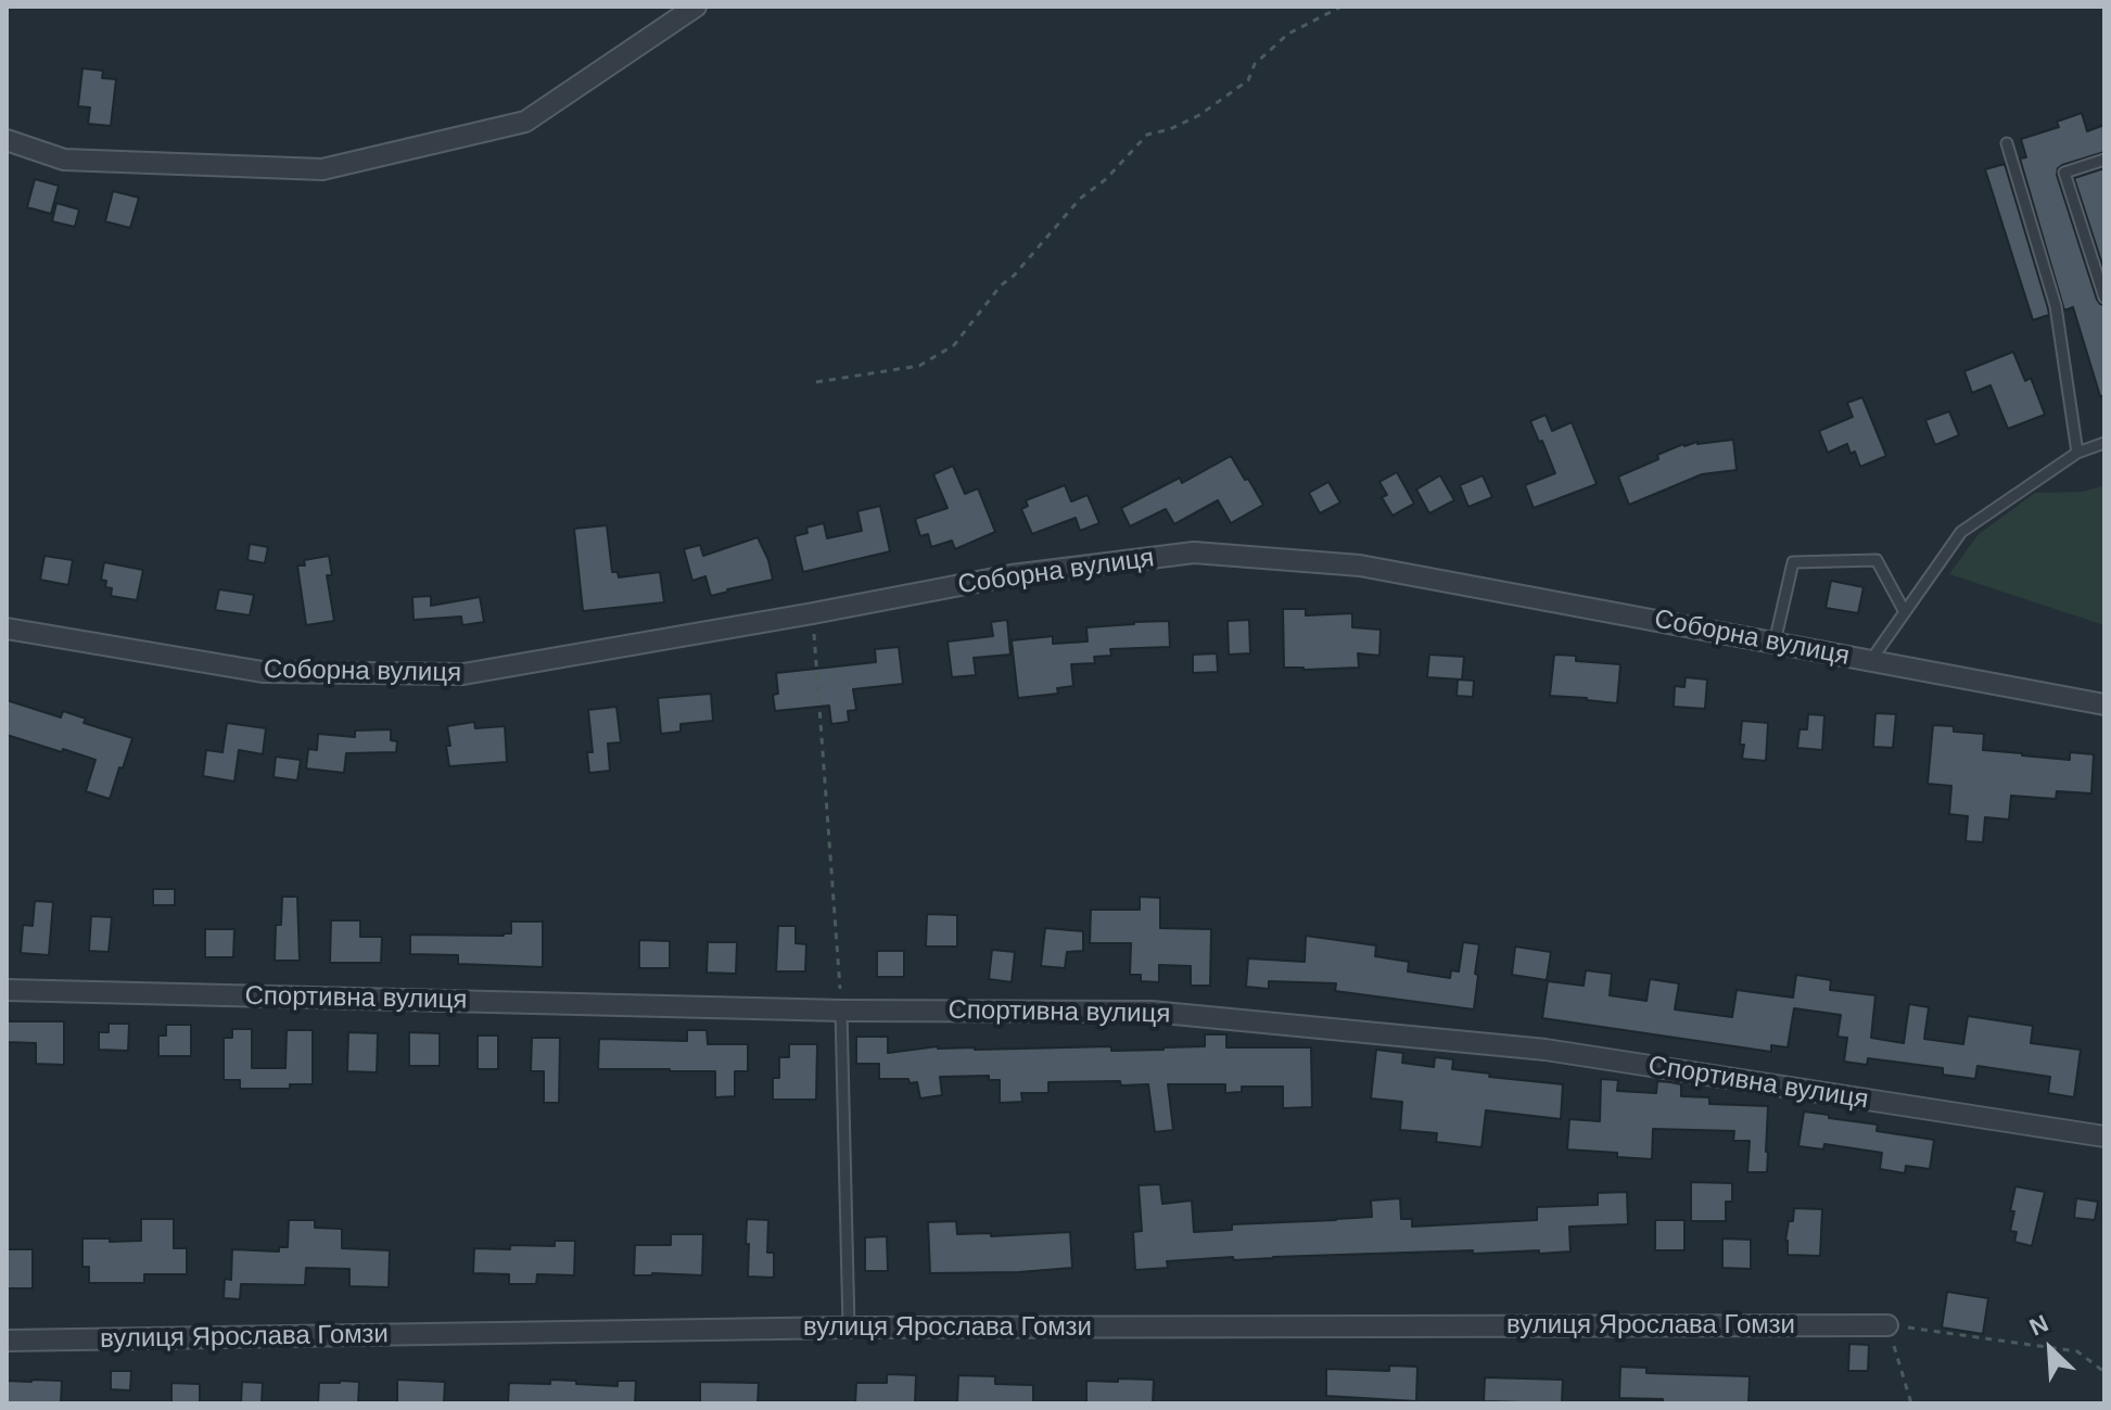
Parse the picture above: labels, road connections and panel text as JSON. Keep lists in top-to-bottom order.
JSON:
{
  "streets": {
    "street": ["Соборна вулиця", "Спортивна вулиця", "вулиця Ярослава Гомзи"]
  },
  "north": "top left"
}
